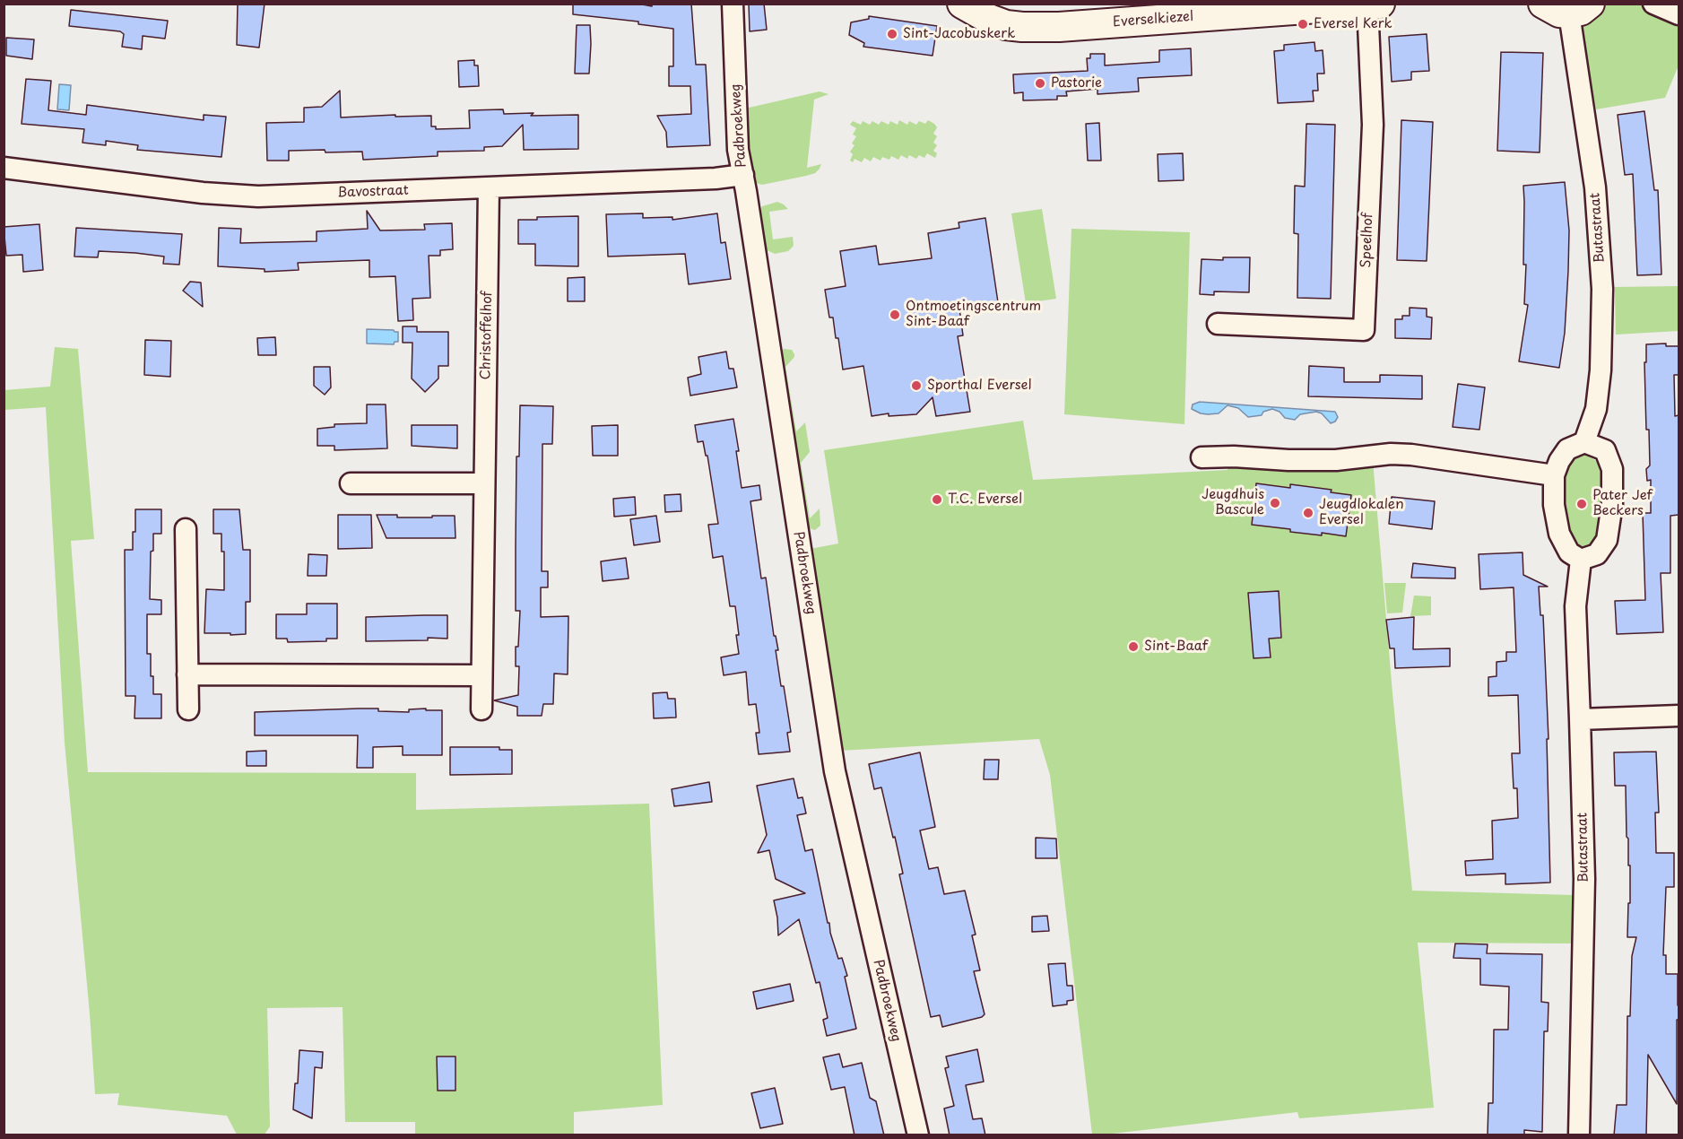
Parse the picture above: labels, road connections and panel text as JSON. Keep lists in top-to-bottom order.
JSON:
{
  "streets": {
    "street": [
      "Everselkiezel",
      "Padbroekweg",
      "Bavostraat",
      "Butastraat",
      "Speelhof",
      "Christoffelhof"
    ]
  },
  "crossings": [
    ["Everselkiezel", "Speelhof"],
    ["Padbroekweg", "Bavostraat"],
    ["Bavostraat", "Christoffelhof"]
  ],
  "places": [
    "Eversel Kerk",
    "Sint-Jacobuskerk",
    "Pastorie",
    "Ontmoetingscentrum Sint-Baaf",
    "Sporthal Eversel",
    "T.C. Eversel",
    "Jeugdhuis Bascule",
    "Pater Jef Beckers",
    "Jeugdlokalen Eversel",
    "Sint-Baaf"
  ]
}
